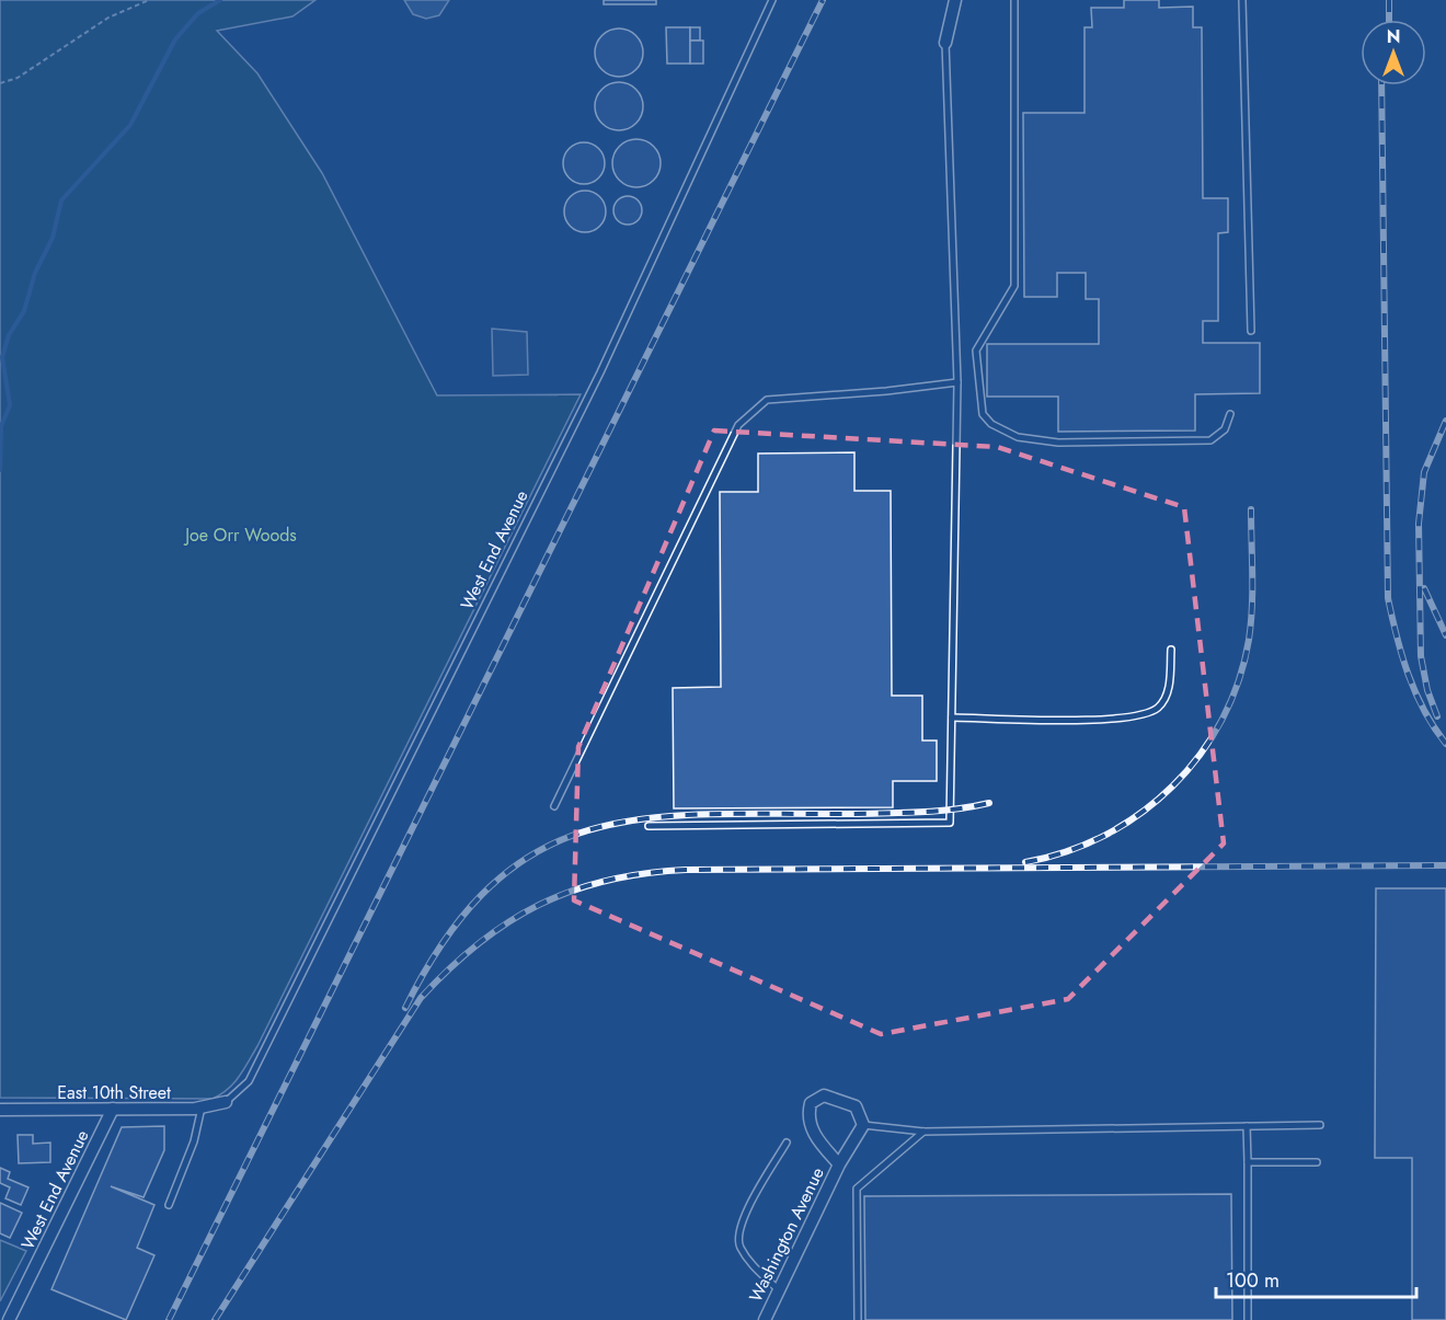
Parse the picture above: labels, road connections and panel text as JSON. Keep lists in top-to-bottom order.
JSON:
{
  "streets": {
    "street": ["West End Avenue", "East 10th Street", "Washington Avenue"]
  },
  "crossings": [
    ["West End Avenue", "East 10th Street"]
  ],
  "parks": ["Joe Orr Woods"],
  "scale_bar": "100 m",
  "north": "top"
}
